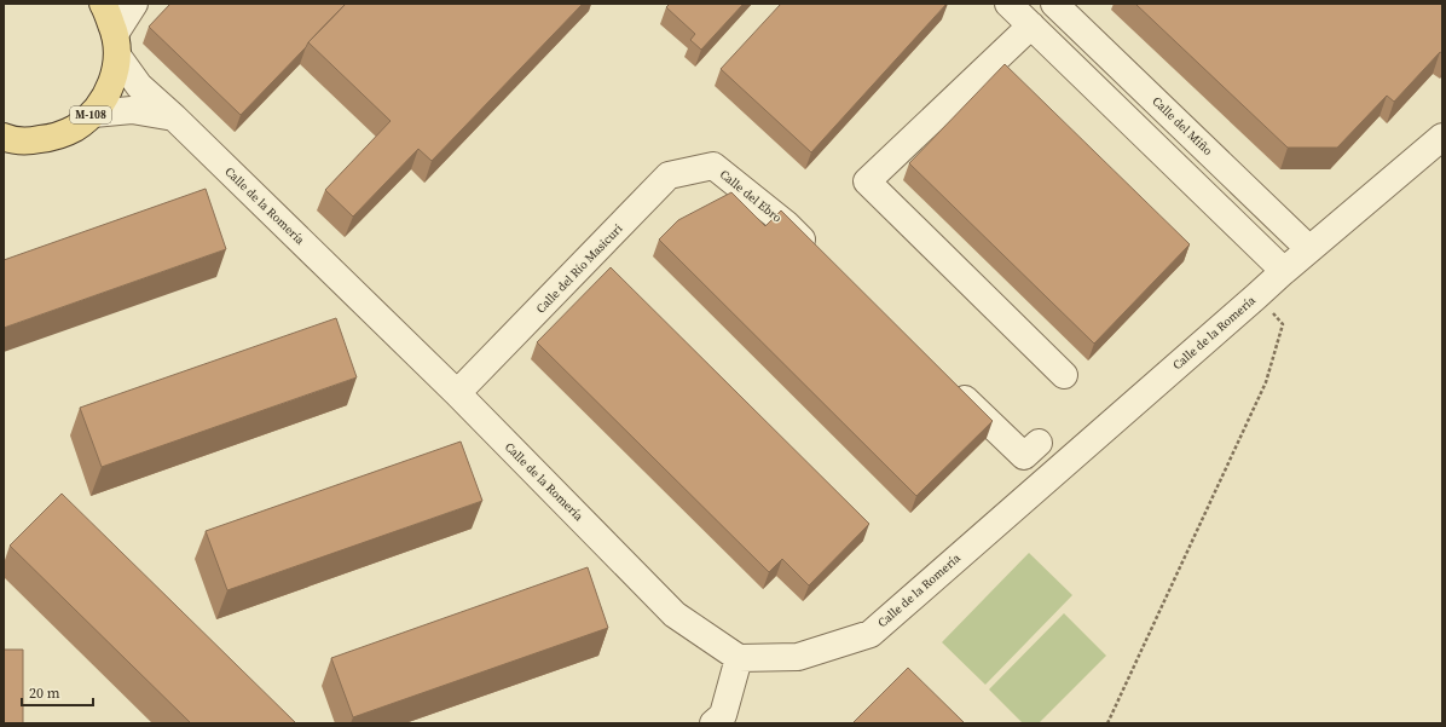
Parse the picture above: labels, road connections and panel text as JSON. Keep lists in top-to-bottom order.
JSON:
{
  "streets": {
    "main road": ["M-108"],
    "street": [
      "Calle del Miño",
      "Calle del Ebro",
      "Calle de la Romería",
      "Calle del Río Masicuri"
    ]
  },
  "crossings": [
    ["M-108", "Calle de la Romería"],
    ["Calle del Miño", "Calle de la Romería"],
    ["Calle del Ebro", "Calle del Río Masicuri"],
    ["Calle de la Romería", "Calle del Río Masicuri"]
  ],
  "scale_bar": "20 m"
}
